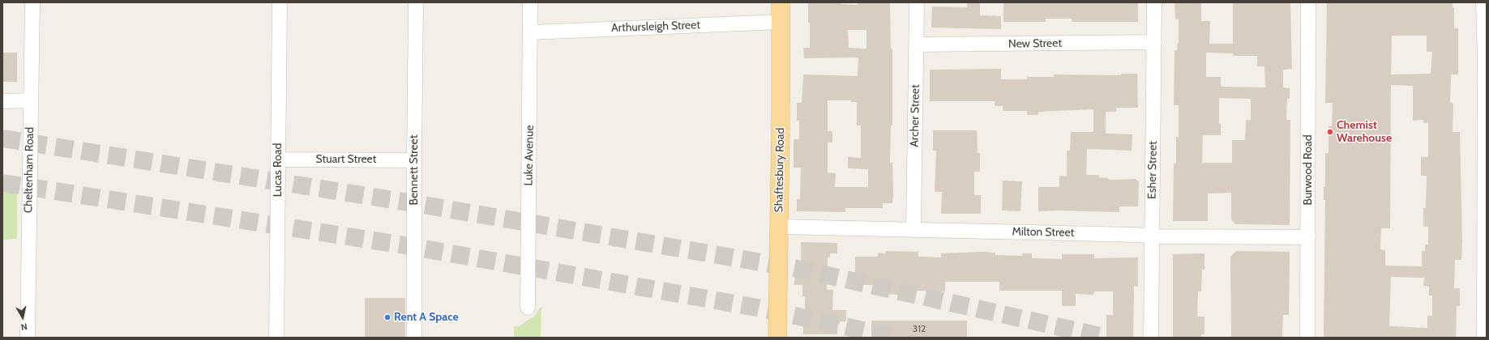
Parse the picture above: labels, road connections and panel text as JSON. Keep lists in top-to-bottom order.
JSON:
{
  "streets": {
    "main road": ["Shaftesbury Road"],
    "street": [
      "Arthursleigh Street",
      "New Street",
      "Archer Street",
      "Luke Avenue",
      "Stuart Street",
      "Cheltenham Road",
      "Lucas Road",
      "Bennett Street",
      "Esher Street",
      "Burwood Road",
      "Milton Street"
    ]
  },
  "crossings": [
    ["Arthursleigh Street", "Luke Avenue"],
    ["Arthursleigh Street", "Shaftesbury Road"],
    ["New Street", "Archer Street"],
    ["New Street", "Esher Street"],
    ["Archer Street", "Milton Street"],
    ["Stuart Street", "Lucas Road"],
    ["Stuart Street", "Bennett Street"],
    ["Shaftesbury Road", "Milton Street"],
    ["Esher Street", "Milton Street"],
    ["Burwood Road", "Milton Street"]
  ],
  "places": ["Chemist Warehouse", "Rent A Space"],
  "house_numbers": ["312"],
  "north": "bottom"
}
